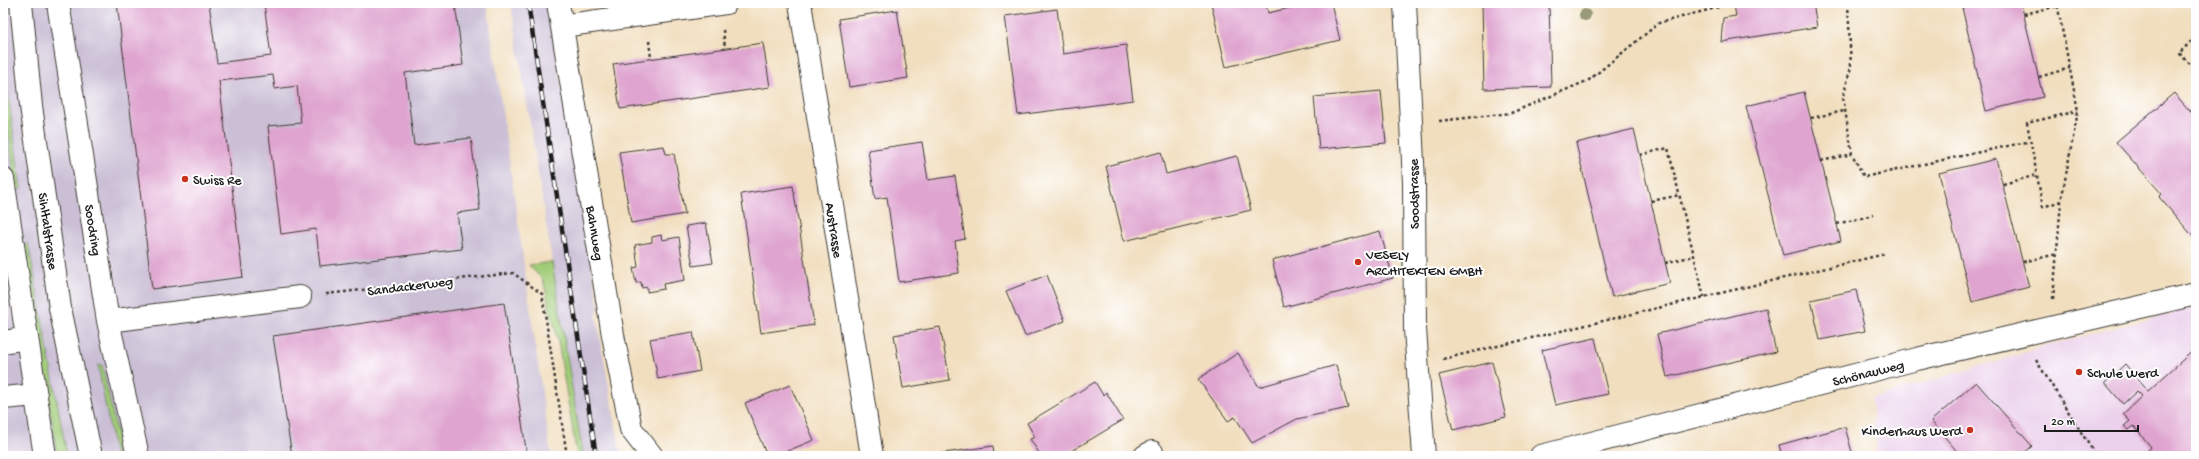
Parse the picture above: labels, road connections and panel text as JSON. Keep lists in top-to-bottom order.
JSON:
{
  "streets": {
    "street": [
      "Soodstrasse",
      "Soodring",
      "Austrasse",
      "Sihltalstrasse",
      "Bahnweg",
      "Schönauweg"
    ],
    "path": ["Sandackerweg"]
  },
  "places": [
    "Swiss Re",
    "VESELY ARCHITEKTEN GMBH",
    "Schule Werd",
    "Kinderhaus Werd"
  ],
  "scale_bar": "20 m"
}
